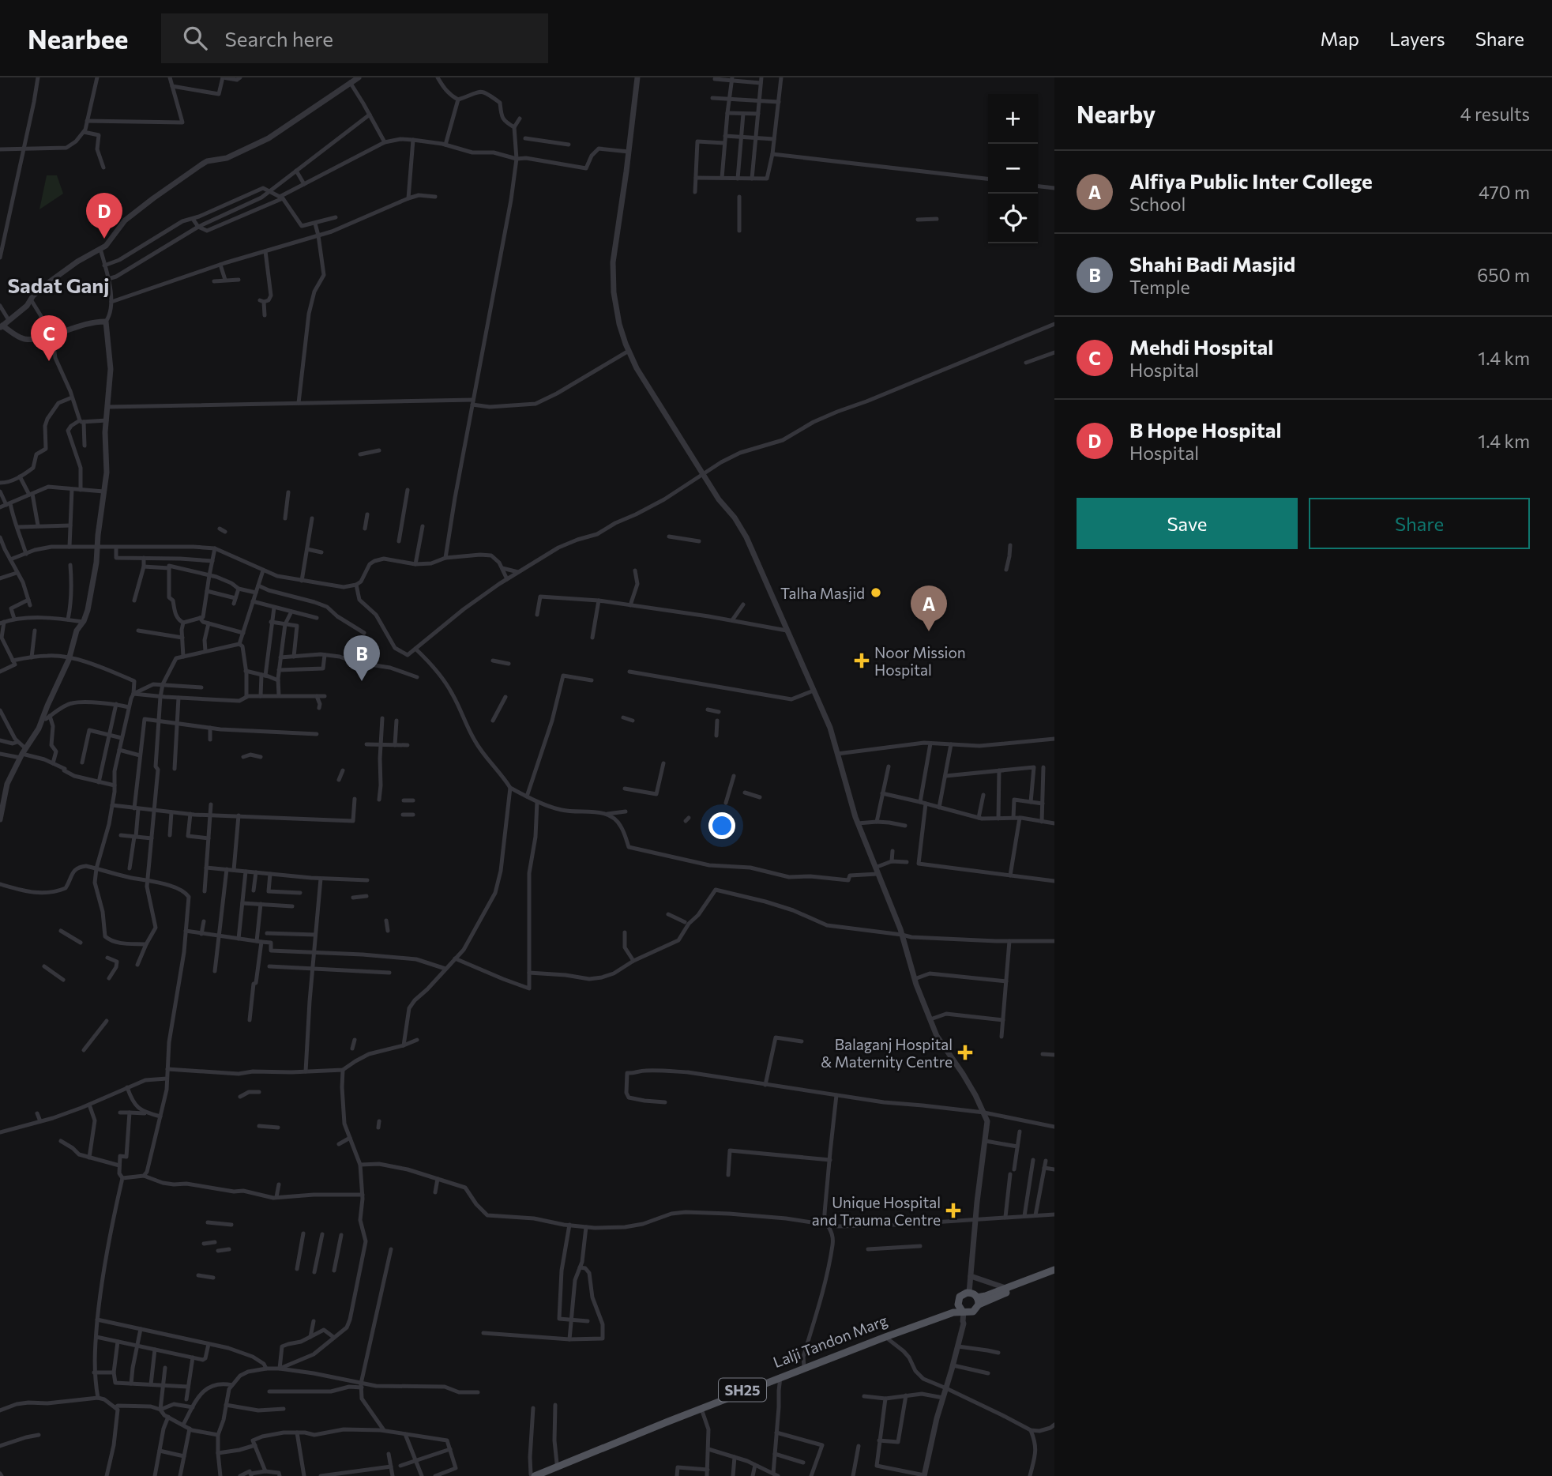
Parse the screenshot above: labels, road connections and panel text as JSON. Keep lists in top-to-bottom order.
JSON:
{
  "streets": {
    "main road": ["Lalji Tandon Marg", "SH25"]
  },
  "crossings": [
    ["Lalji Tandon Marg", "SH25"]
  ],
  "districts": ["Sadat Ganj"],
  "places": {
    "other": ["Talha Masjid"],
    "health": ["Noor Mission Hospital", "Balaganj Hospital & Maternity Centre", "Unique Hospital and Trauma Centre"]
  },
  "page": {
    "header": "Nearbee",
    "search": "Search here",
    "nav": ["Map", "Layers", "Share"],
    "heading": ["Nearby", "4 results"],
    "map_buttons": ["+", "−"],
    "list": [
      {
        "mark": "A",
        "name": "Alfiya Public Inter College",
        "note": "School",
        "value": "470 m"
      },
      {
        "mark": "B",
        "name": "Shahi Badi Masjid",
        "note": "Temple",
        "value": "650 m"
      },
      {
        "mark": "C",
        "name": "Mehdi Hospital",
        "note": "Hospital",
        "value": "1.4 km"
      },
      {
        "mark": "D",
        "name": "B Hope Hospital",
        "note": "Hospital",
        "value": "1.4 km"
      }
    ],
    "pins": [
      "D",
      "C",
      "A",
      "B"
    ],
    "buttons": ["Save", "Share"]
  }
}
